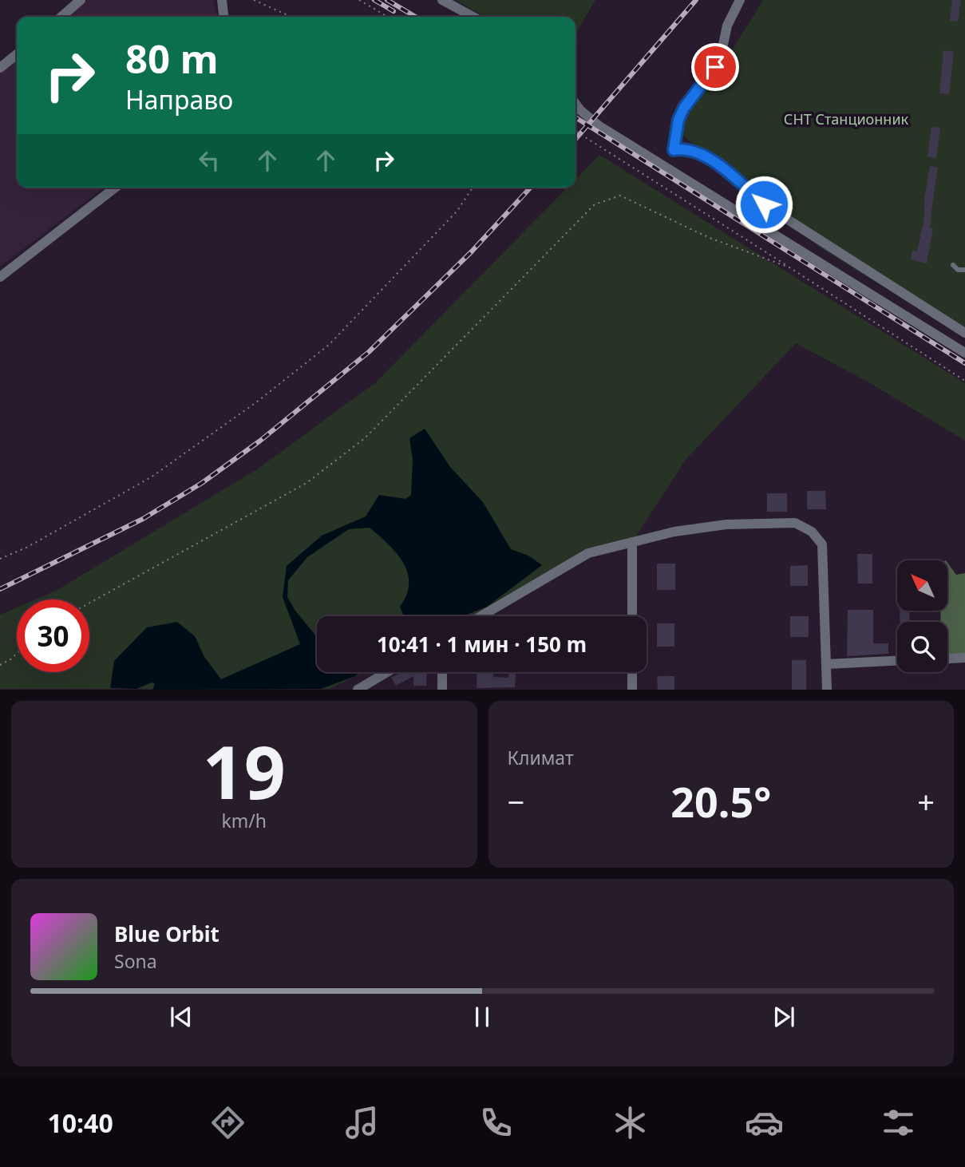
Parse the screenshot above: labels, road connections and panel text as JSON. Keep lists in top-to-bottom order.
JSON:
{
  "parks": ["СНТ Станционник"],
  "north": "top left",
  "page": {
    "turn": ["80 m", "Направо"],
    "limit": "30",
    "trip": "10:41 · 1 мин · 150 m",
    "tile": [
      ["19", "km/h"],
      "Климат"
    ],
    "heat": ["−", "20.5°", "+"],
    "song": ["Blue Orbit", "Sona"],
    "tabs": "10:40"
  }
}
